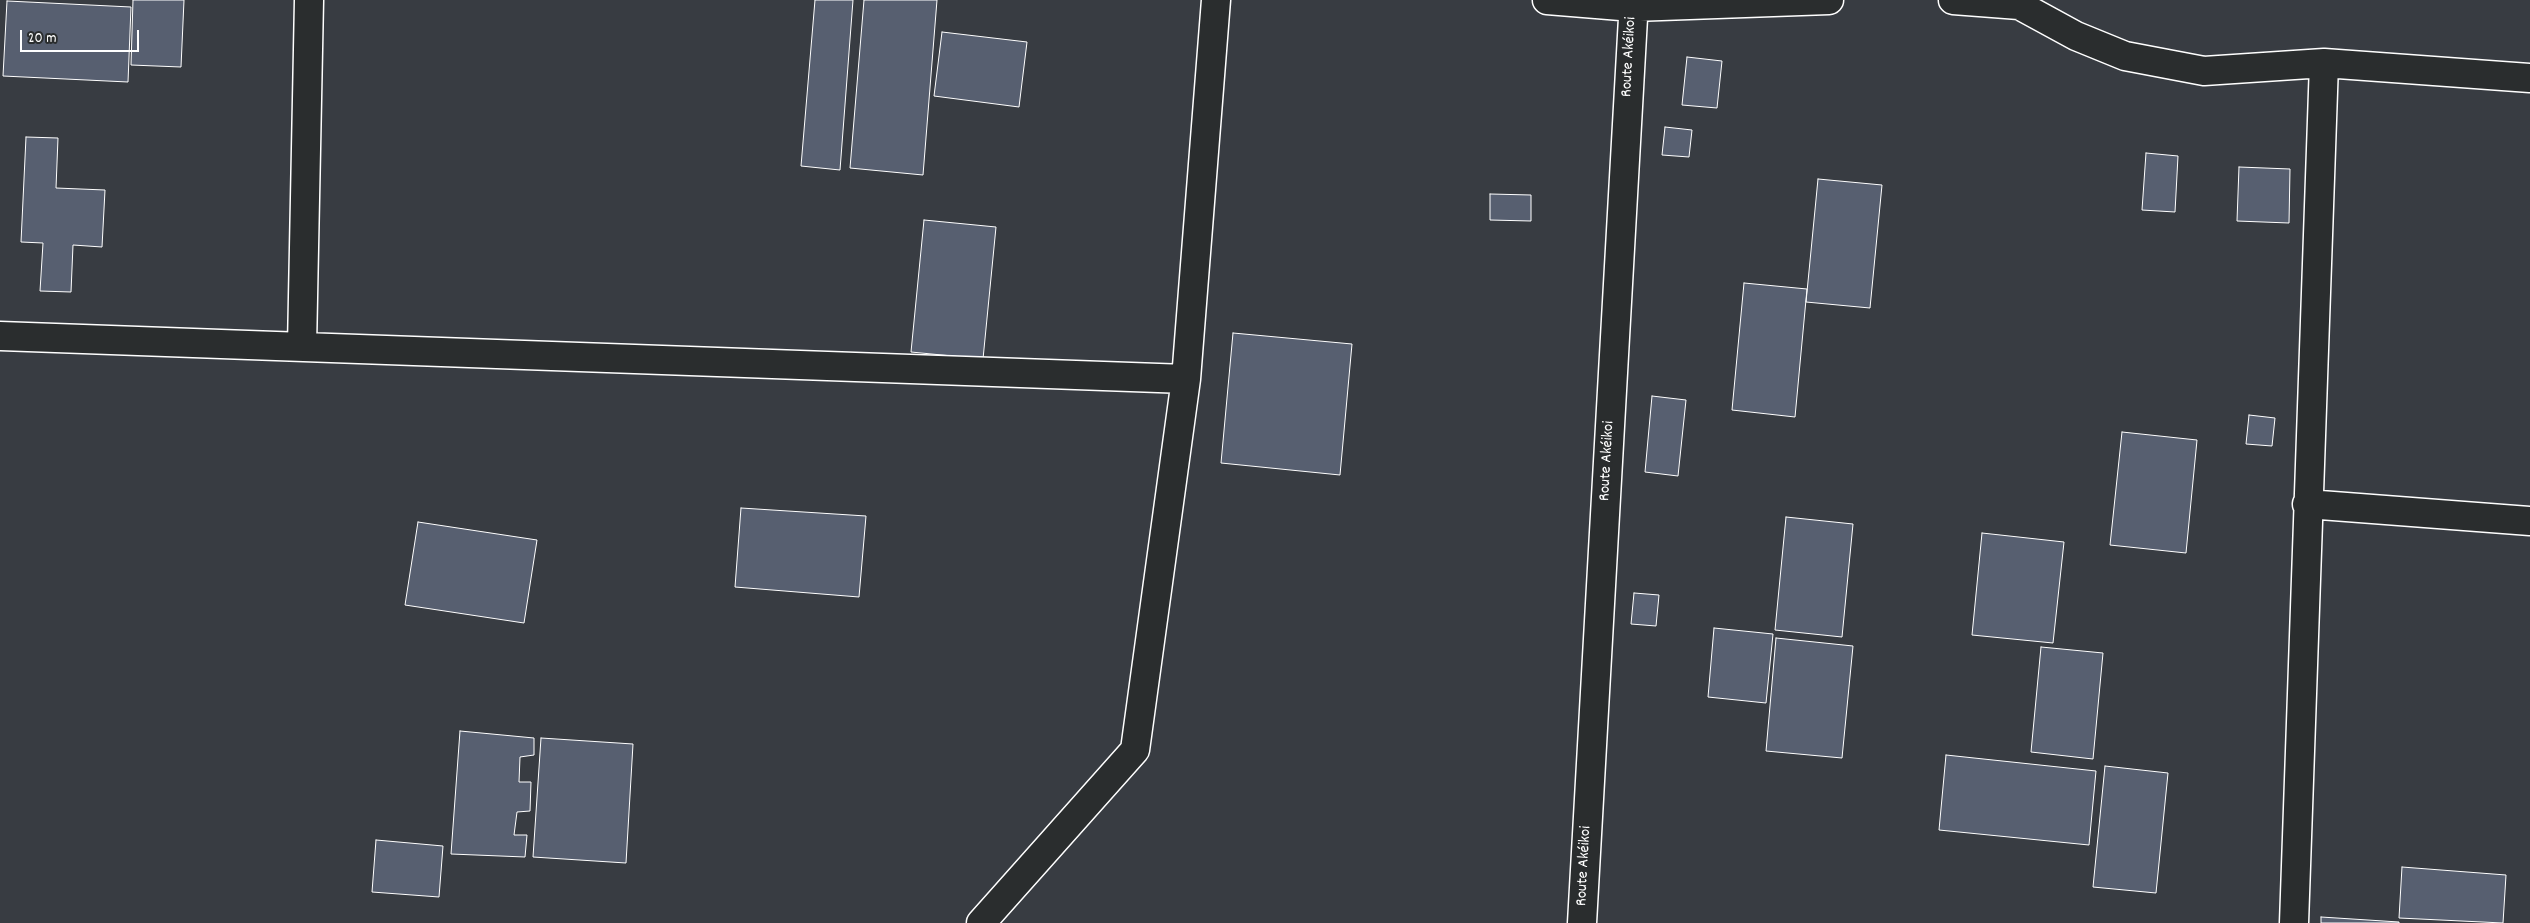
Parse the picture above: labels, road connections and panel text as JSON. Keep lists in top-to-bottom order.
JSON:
{
  "streets": {
    "street": ["Route Akéikoi"]
  },
  "scale_bar": "20 m"
}
